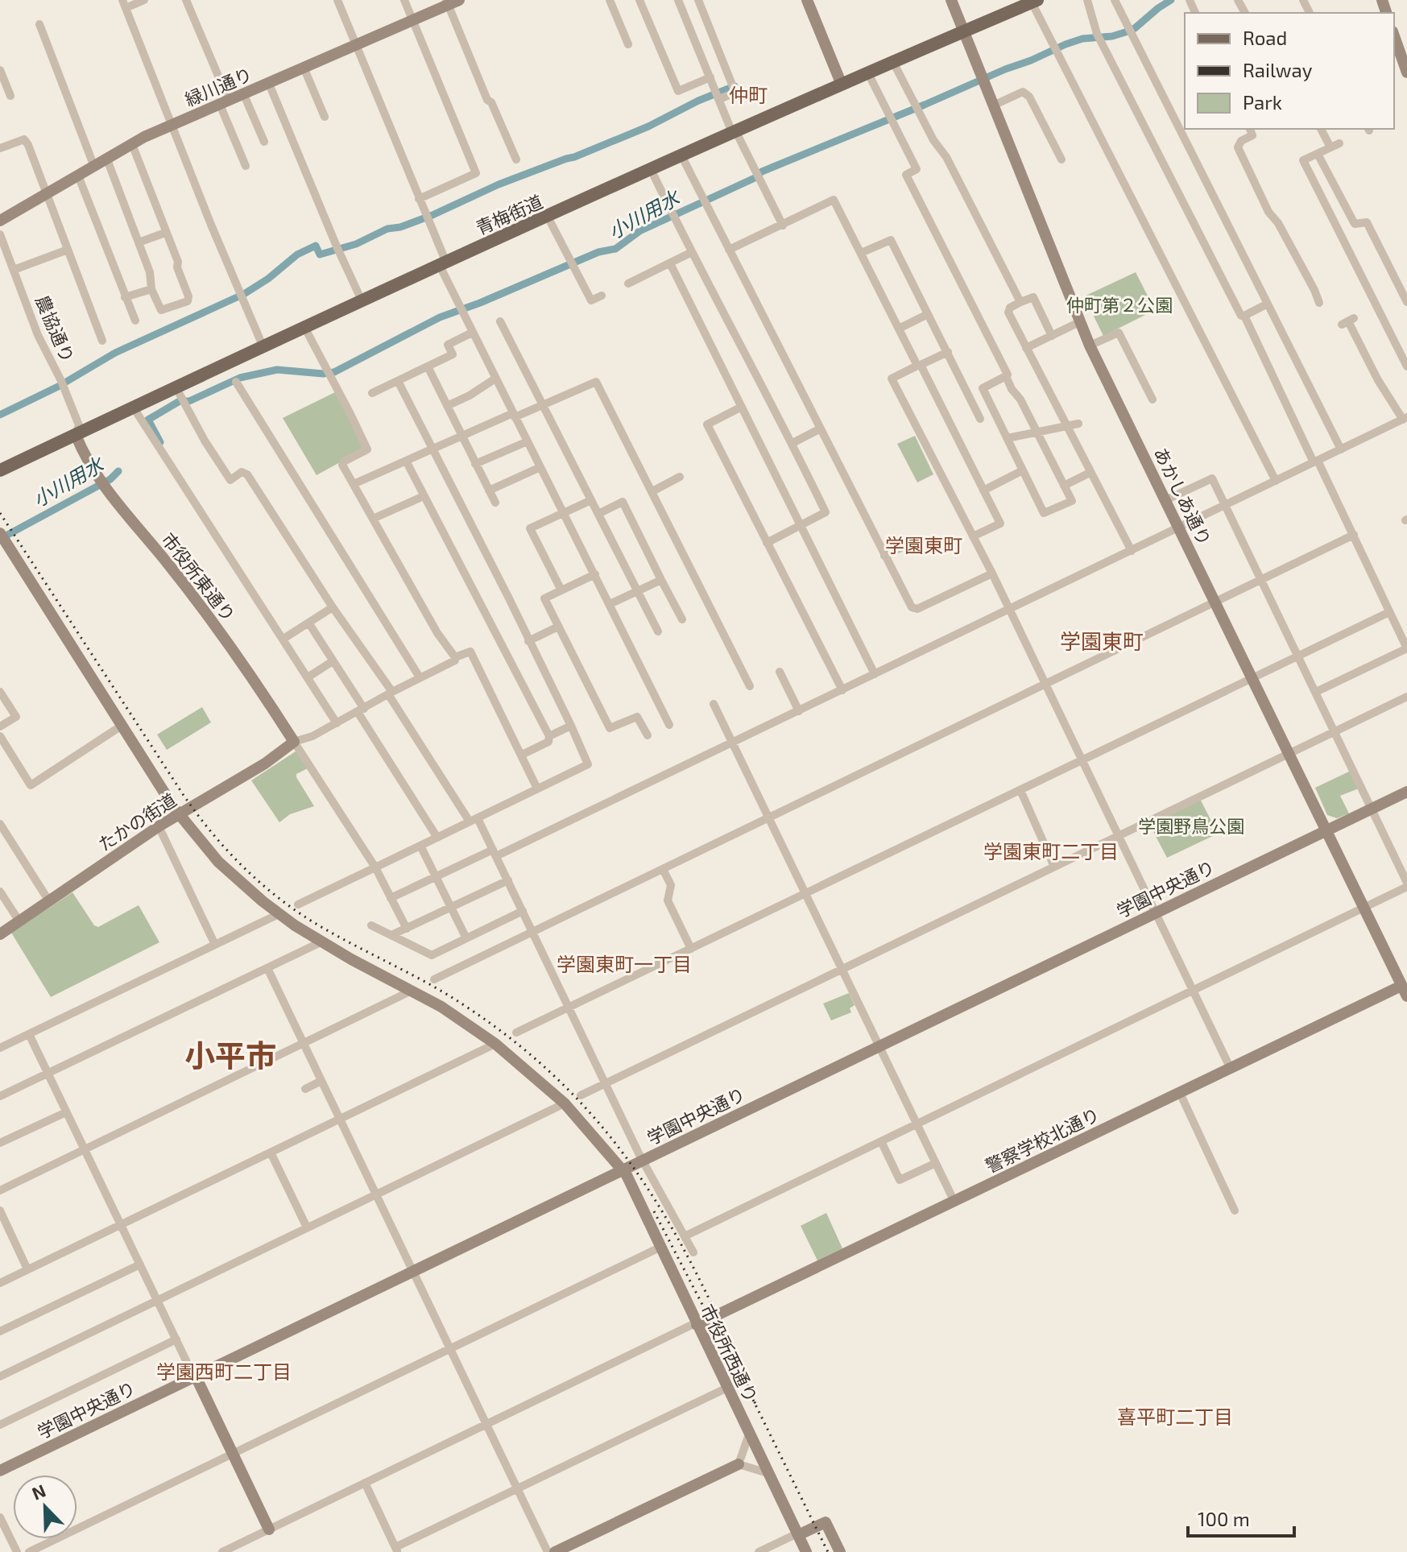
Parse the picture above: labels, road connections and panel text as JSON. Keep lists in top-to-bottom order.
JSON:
{
  "streets": {
    "main road": ["青梅街道"],
    "street": [
      "緑川通り",
      "農協通り",
      "あかしあ通り",
      "市役所東通り",
      "たかの街道",
      "学園中央通り",
      "警察学校北通り",
      "市役所西通り"
    ]
  },
  "crossings": [
    ["青梅街道", "農協通り"],
    ["青梅街道", "あかしあ通り"],
    ["青梅街道", "市役所東通り"],
    ["農協通り", "市役所東通り"],
    ["あかしあ通り", "学園中央通り"],
    ["あかしあ通り", "警察学校北通り"],
    ["市役所東通り", "たかの街道"],
    ["たかの街道", "市役所西通り"],
    ["学園中央通り", "市役所西通り"],
    ["警察学校北通り", "市役所西通り"]
  ],
  "districts": [
    "仲町",
    "学園東町",
    "学園東町",
    "学園東町二丁目",
    "学園東町一丁目",
    "小平市",
    "学園西町二丁目",
    "喜平町二丁目"
  ],
  "water": ["小川用水"],
  "parks": ["仲町第２公園", "学園野鳥公園"],
  "legend": ["Road", "Railway", "Park"],
  "scale_bar": "100 m",
  "north": "top left"
}
